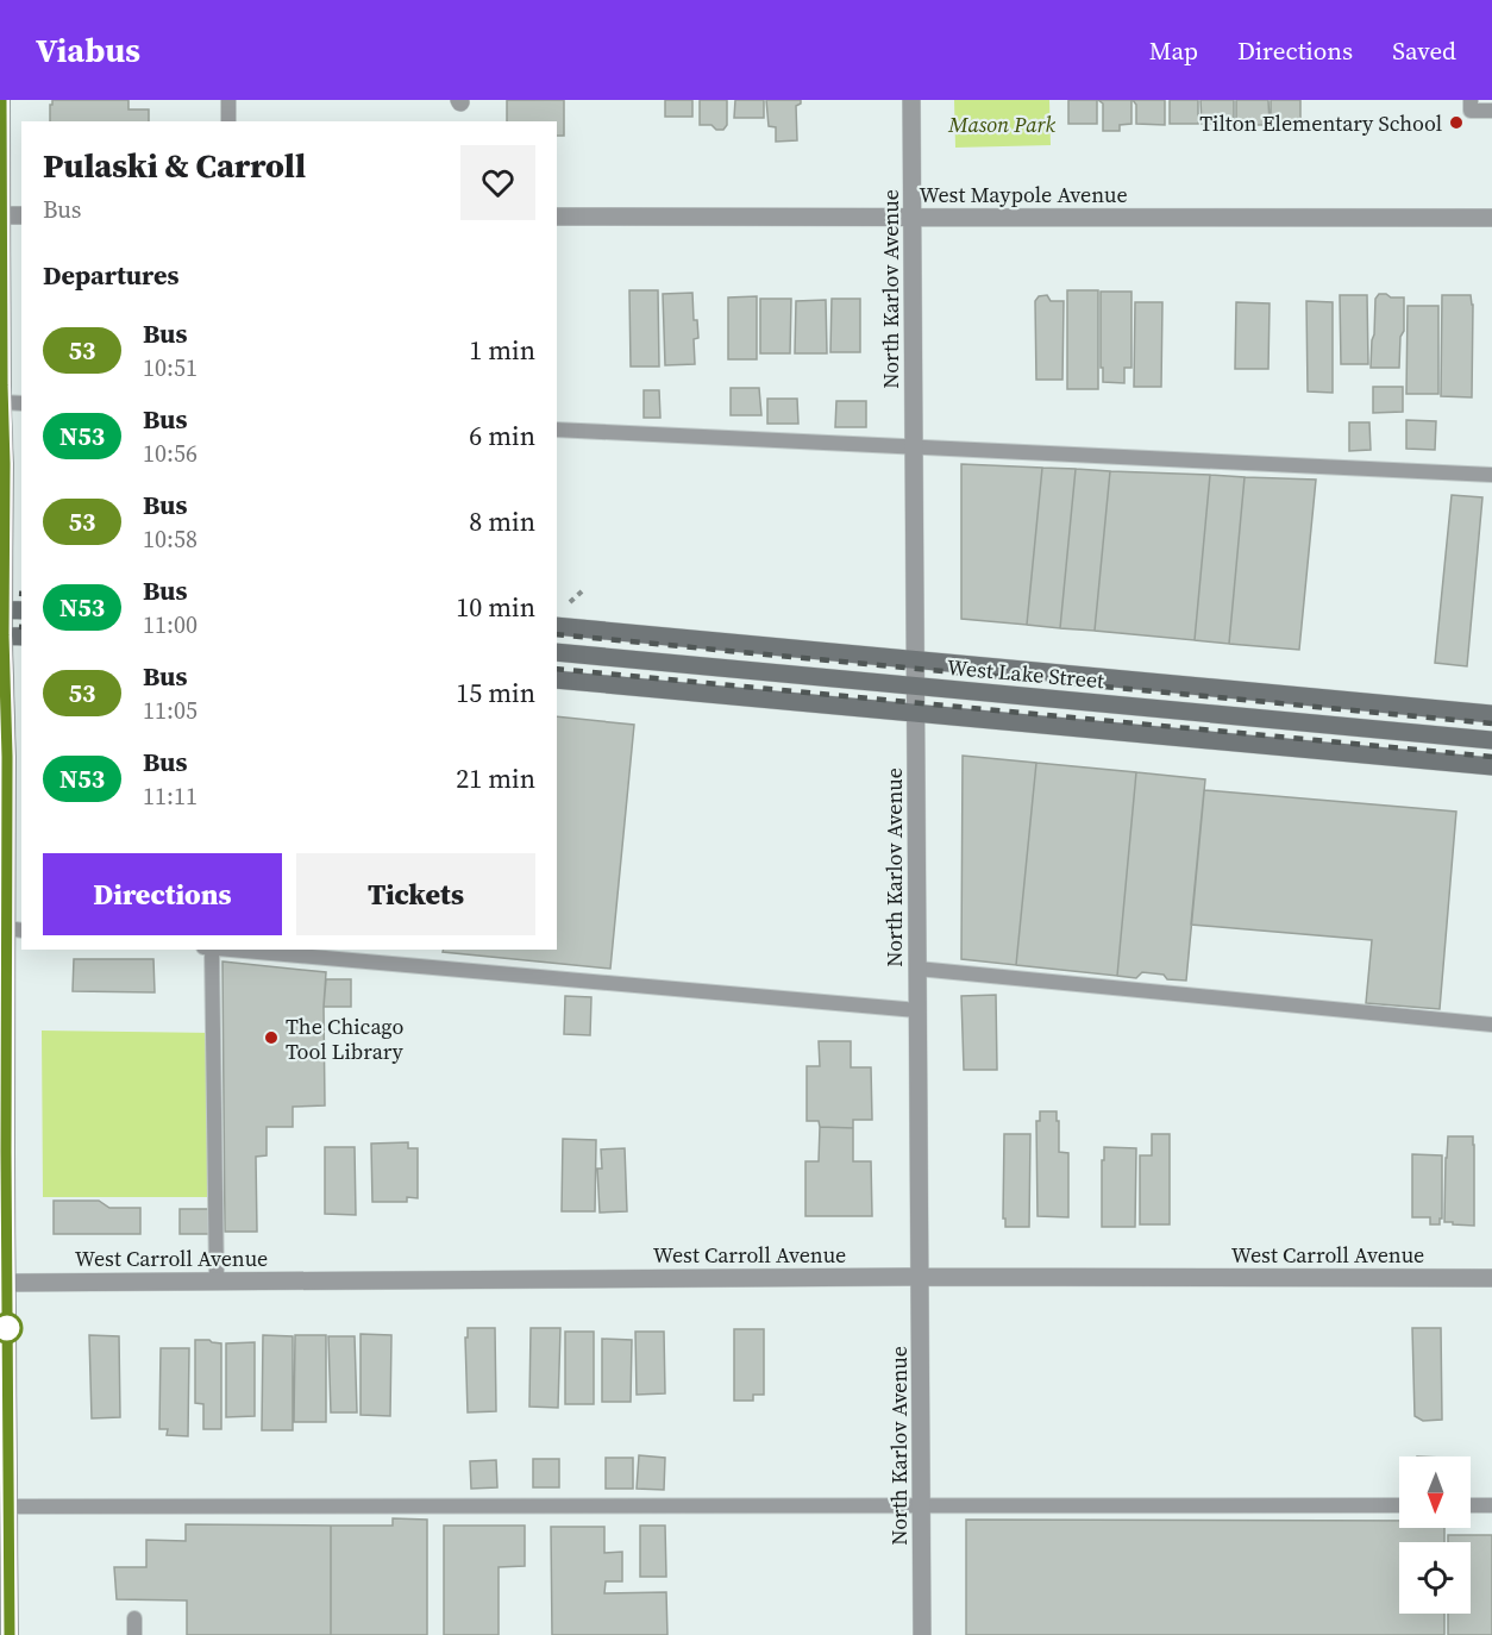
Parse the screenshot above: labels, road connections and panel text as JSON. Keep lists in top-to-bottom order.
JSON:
{
  "streets": {
    "main road": ["West Lake Street"],
    "street": ["West Maypole Avenue", "North Karlov Avenue", "West Carroll Avenue"]
  },
  "crossings": [
    ["West Maypole Avenue", "North Karlov Avenue"],
    ["North Karlov Avenue", "West Lake Street"],
    ["North Karlov Avenue", "West Carroll Avenue"]
  ],
  "parks": ["Mason Park"],
  "places": ["Tilton Elementary School", "The Chicago Tool Library"],
  "lines": ["bus line 53"],
  "north": "bottom",
  "page": {
    "header": "Viabus",
    "nav": ["Map", "Directions", "Saved"],
    "heading": [
      ["Pulaski & Carroll", "Bus"],
      "Departures"
    ],
    "list": [
      {
        "mark": "53",
        "name": "Bus",
        "note": "10:51",
        "value": "1 min"
      },
      {
        "mark": "N53",
        "name": "Bus",
        "note": "10:56",
        "value": "6 min"
      },
      {
        "mark": "53",
        "name": "Bus",
        "note": "10:58",
        "value": "8 min"
      },
      {
        "mark": "N53",
        "name": "Bus",
        "note": "11:00",
        "value": "10 min"
      },
      {
        "mark": "53",
        "name": "Bus",
        "note": "11:05",
        "value": "15 min"
      },
      {
        "mark": "N53",
        "name": "Bus",
        "note": "11:11",
        "value": "21 min"
      }
    ],
    "buttons": ["Directions", "Tickets"]
  }
}
